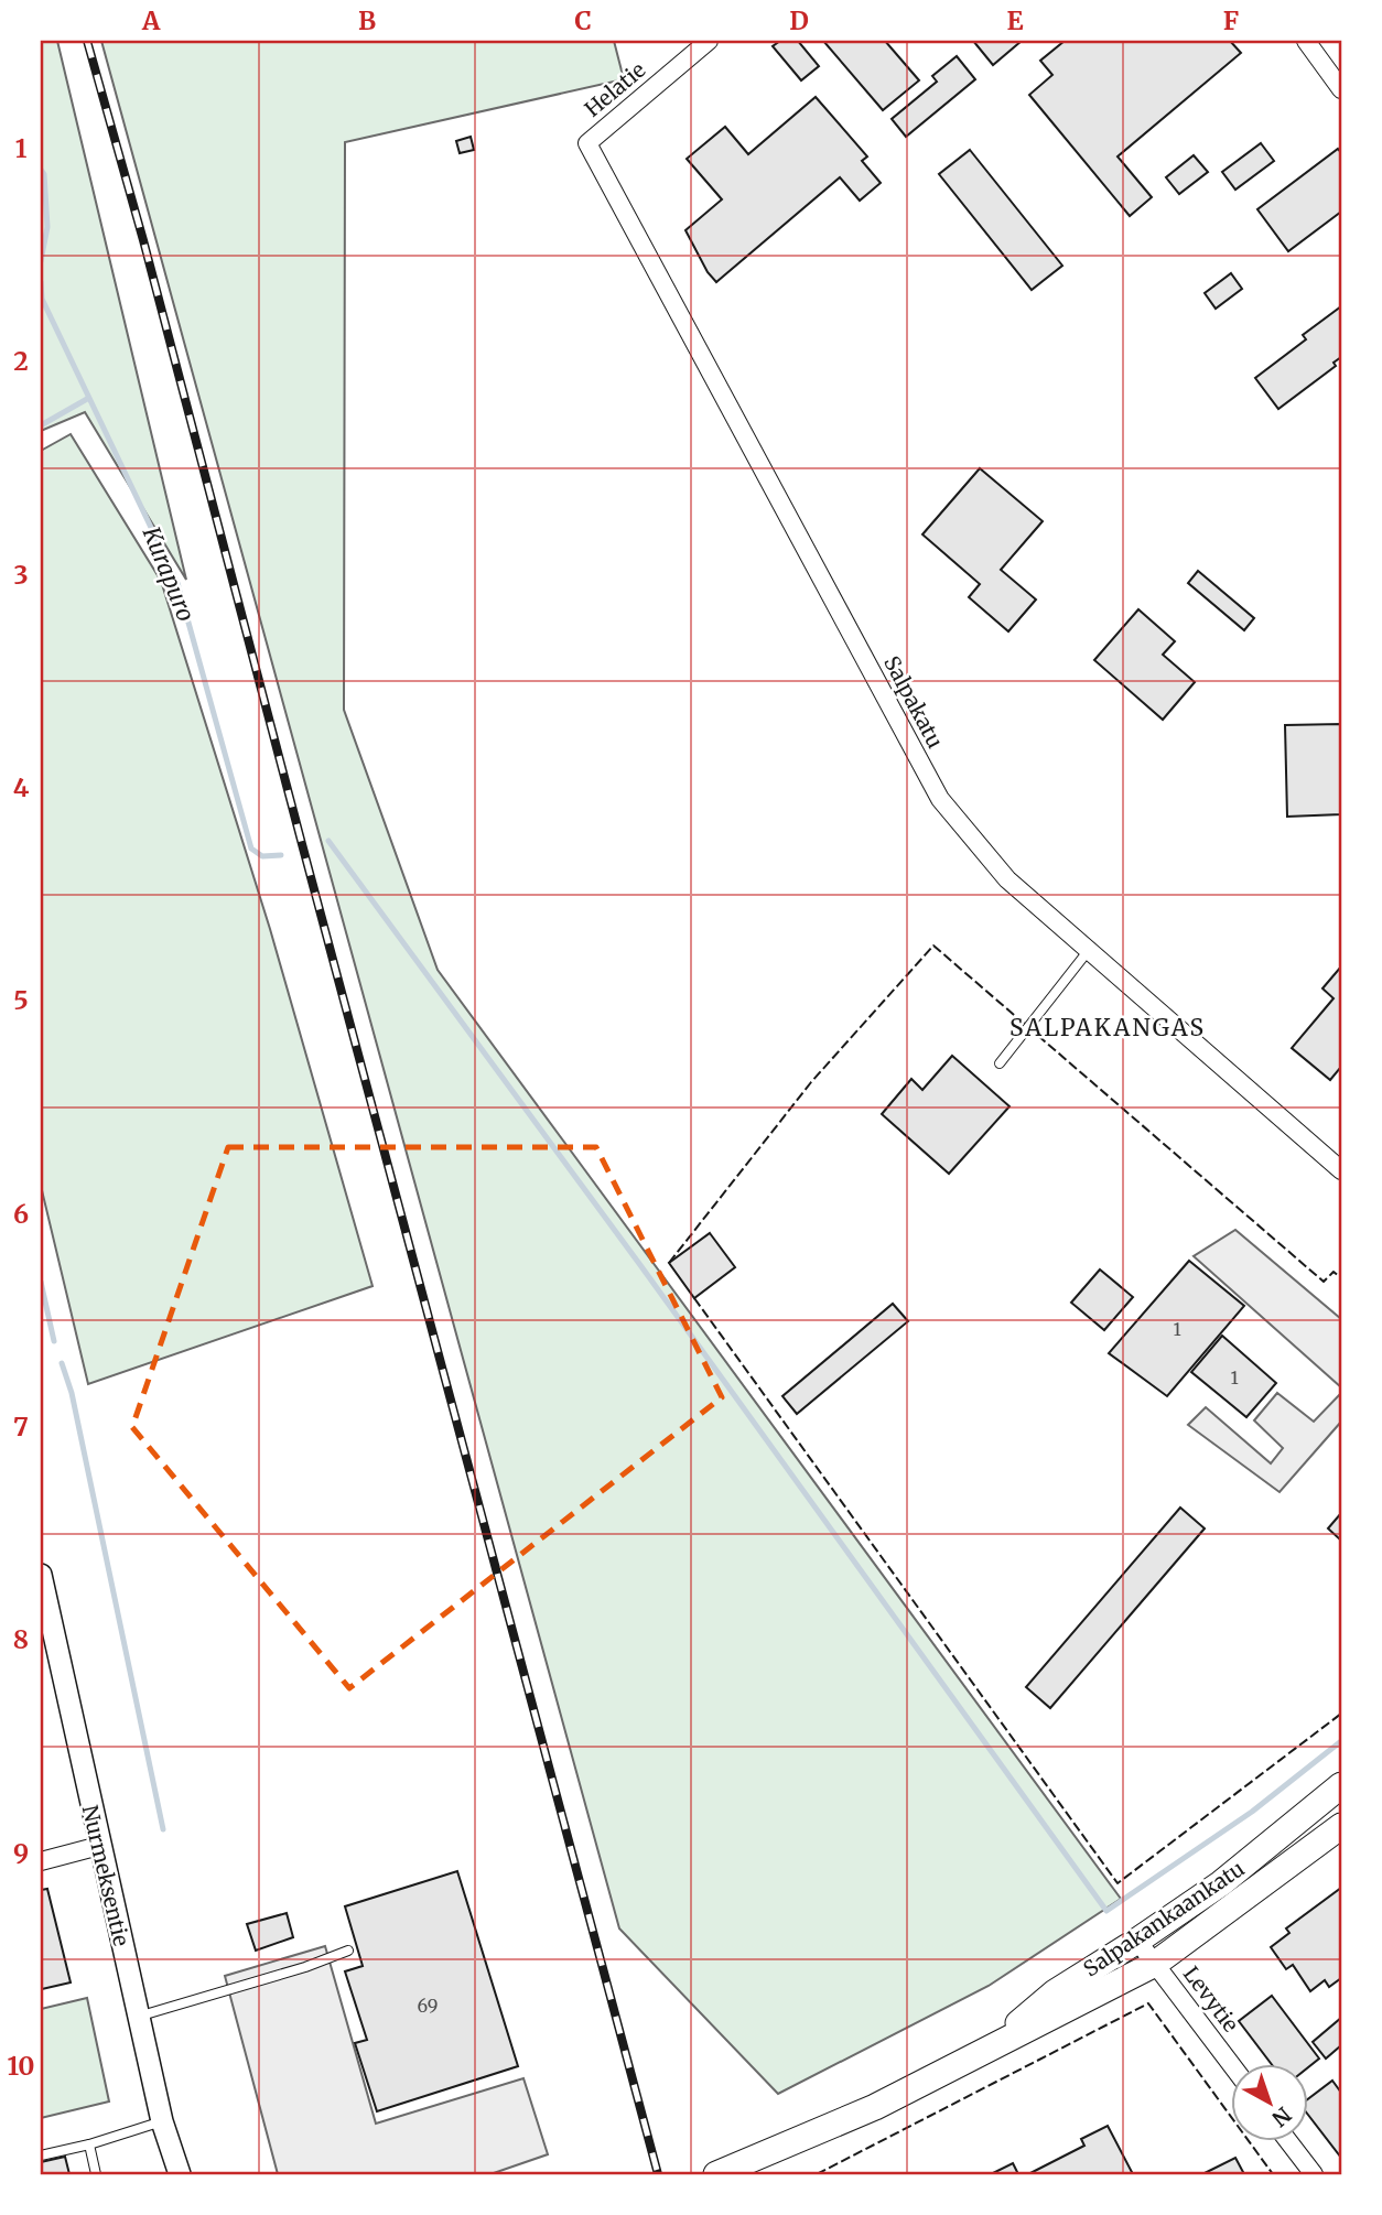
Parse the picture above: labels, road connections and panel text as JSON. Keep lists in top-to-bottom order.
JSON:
{
  "streets": {
    "main road": ["Salpakankaankatu"],
    "street": [
      "Helatie",
      "Salpakatu",
      "Nurmeksentie",
      "Levytie"
    ]
  },
  "crossings": [
    ["Helatie", "Salpakatu"],
    ["Salpakankaankatu", "Levytie"]
  ],
  "districts": ["SALPAKANGAS"],
  "water": ["Kurapuro"],
  "house_numbers": ["1", "1", "69"],
  "north": "bottom right",
  "grid": {
    "columns": [
      "A",
      "B",
      "C",
      "D",
      "E",
      "F"
    ],
    "rows": [
      "1",
      "2",
      "3",
      "4",
      "5",
      "6",
      "7",
      "8",
      "9",
      "10"
    ]
  }
}
